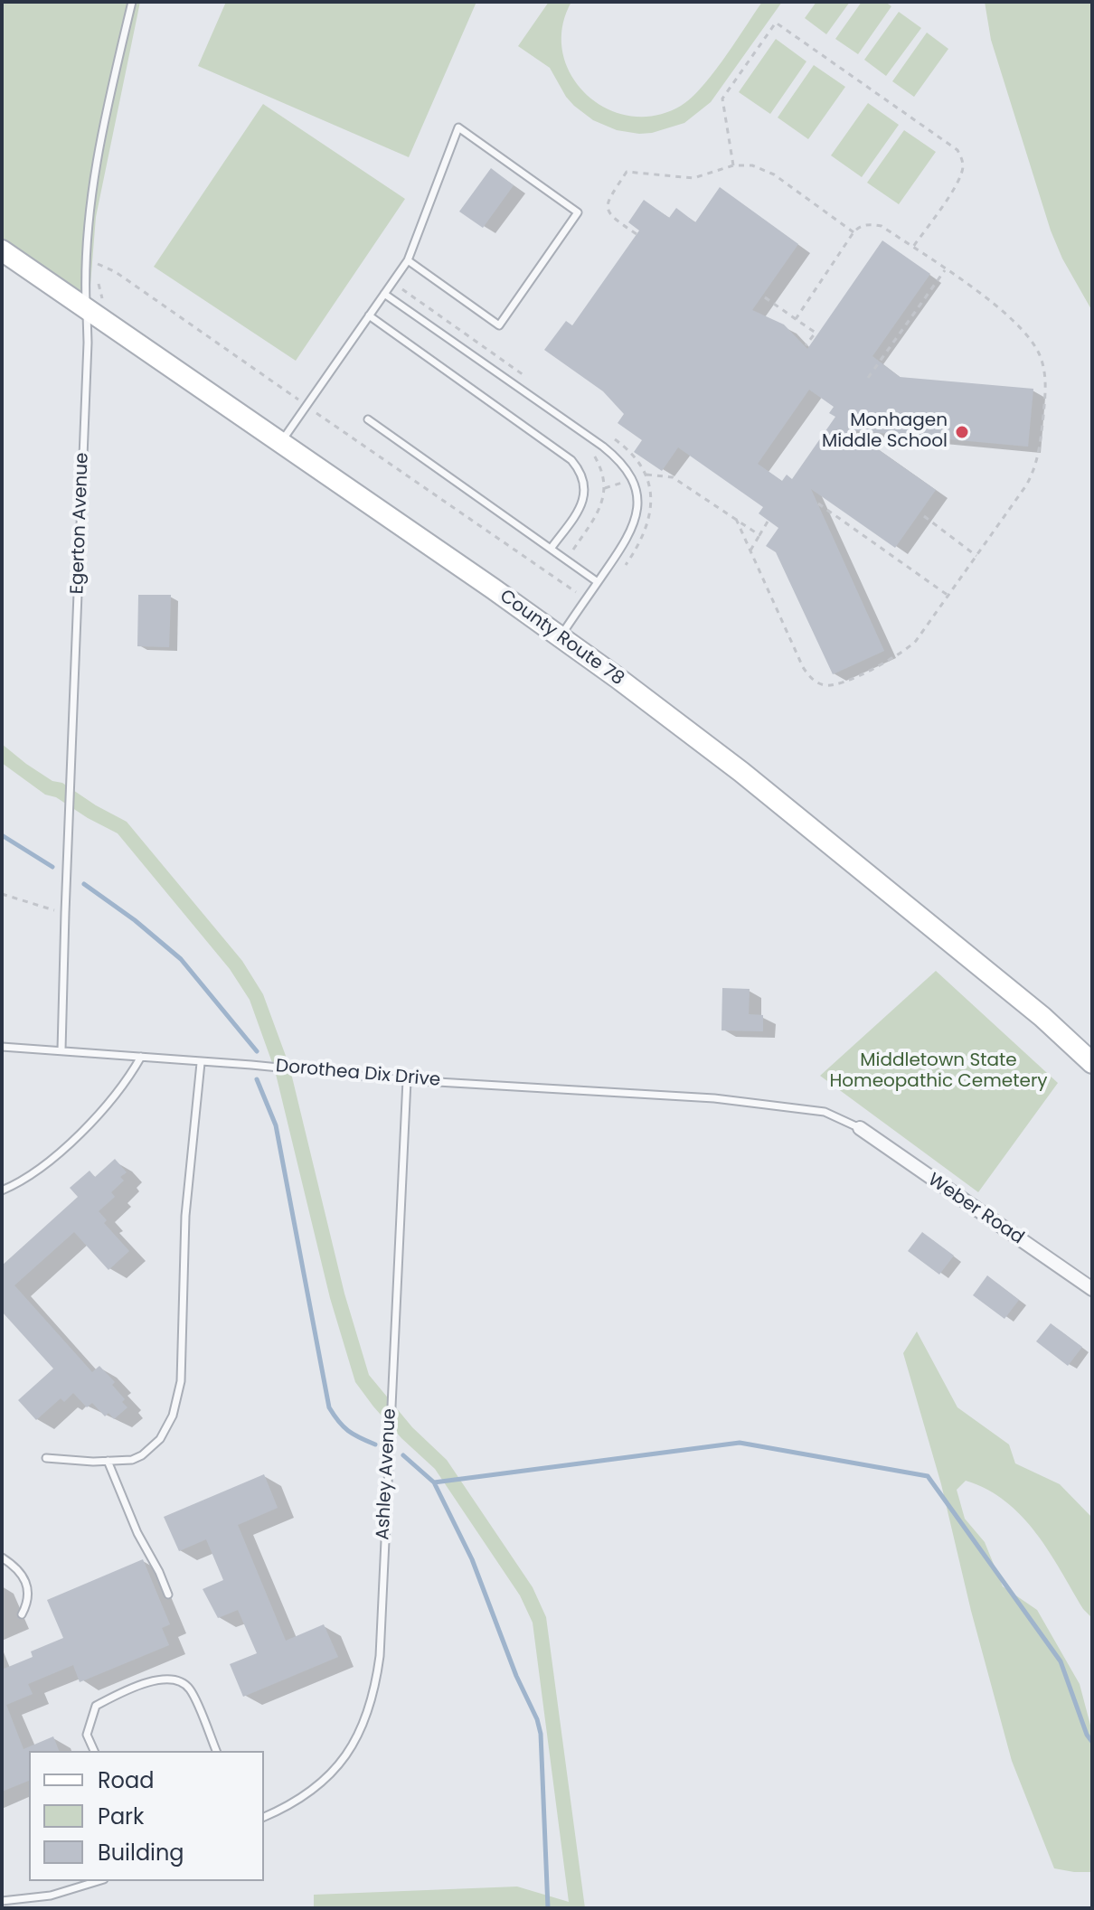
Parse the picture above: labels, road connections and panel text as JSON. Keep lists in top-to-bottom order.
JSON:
{
  "streets": {
    "street": ["County Route 78", "Weber Road"],
    "lane": ["Egerton Avenue", "Dorothea Dix Drive", "Ashley Avenue"]
  },
  "crossings": [
    ["Egerton Avenue", "County Route 78"],
    ["Egerton Avenue", "Dorothea Dix Drive"],
    ["Dorothea Dix Drive", "Weber Road"],
    ["Dorothea Dix Drive", "Ashley Avenue"]
  ],
  "parks": ["Middletown State Homeopathic Cemetery"],
  "places": ["Monhagen Middle School"],
  "legend": ["Road", "Park", "Building"]
}
